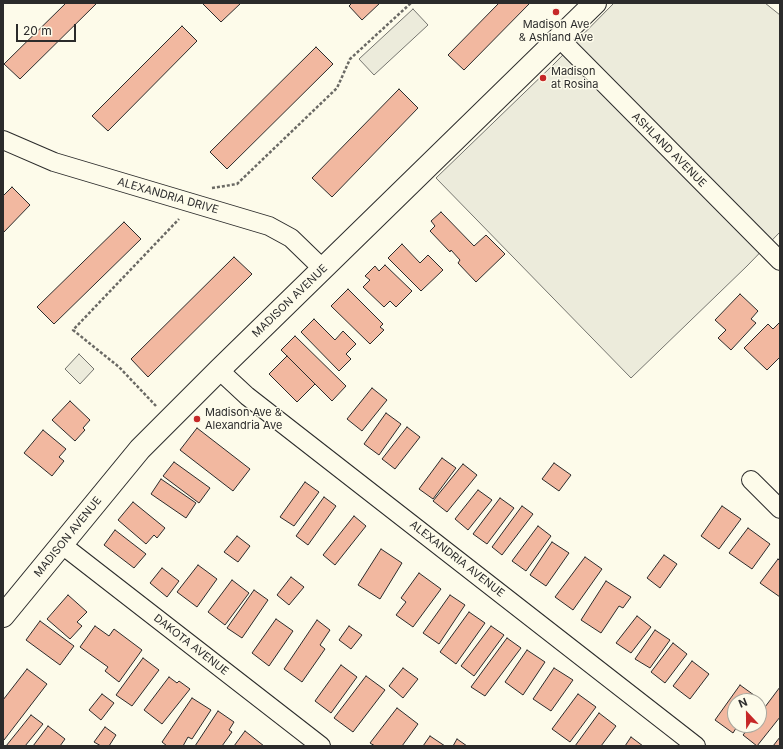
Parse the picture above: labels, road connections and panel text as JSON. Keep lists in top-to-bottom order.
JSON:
{
  "streets": {
    "main road": ["MADISON AVENUE"],
    "street": [
      "ASHLAND AVENUE",
      "ALEXANDRIA DRIVE",
      "ALEXANDRIA AVENUE",
      "DAKOTA AVENUE"
    ]
  },
  "crossings": [
    ["ASHLAND AVENUE", "MADISON AVENUE"],
    ["ALEXANDRIA DRIVE", "MADISON AVENUE"],
    ["MADISON AVENUE", "ALEXANDRIA AVENUE"],
    ["MADISON AVENUE", "DAKOTA AVENUE"]
  ],
  "places": ["Madison Ave & Ashland Ave", "Madison at Rosina", "Madison Ave & Alexandria Ave"],
  "scale_bar": "20 m",
  "north": "top"
}
